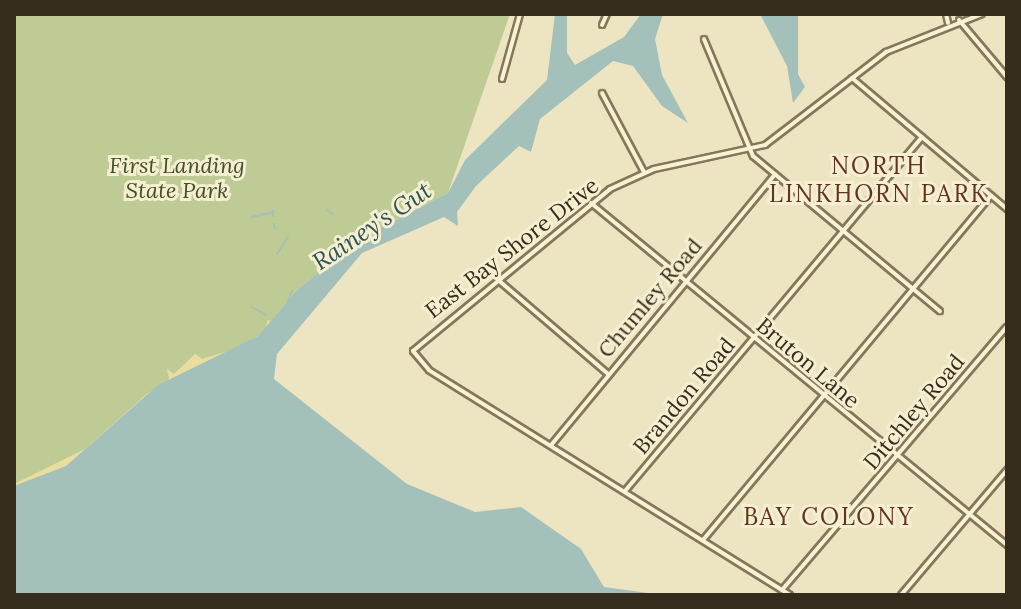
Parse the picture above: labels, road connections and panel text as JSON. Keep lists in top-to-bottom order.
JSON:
{
  "streets": {
    "street": [
      "East Bay Shore Drive",
      "Chumley Road",
      "Bruton Lane",
      "Brandon Road",
      "Ditchley Road"
    ]
  },
  "crossings": [
    ["East Bay Shore Drive", "Chumley Road"],
    ["East Bay Shore Drive", "Bruton Lane"],
    ["Chumley Road", "Bruton Lane"],
    ["Bruton Lane", "Brandon Road"],
    ["Bruton Lane", "Ditchley Road"]
  ],
  "districts": ["NORTH LINKHORN PARK", "BAY COLONY"],
  "water": ["Rainey's Gut"],
  "parks": ["First Landing State Park"]
}
